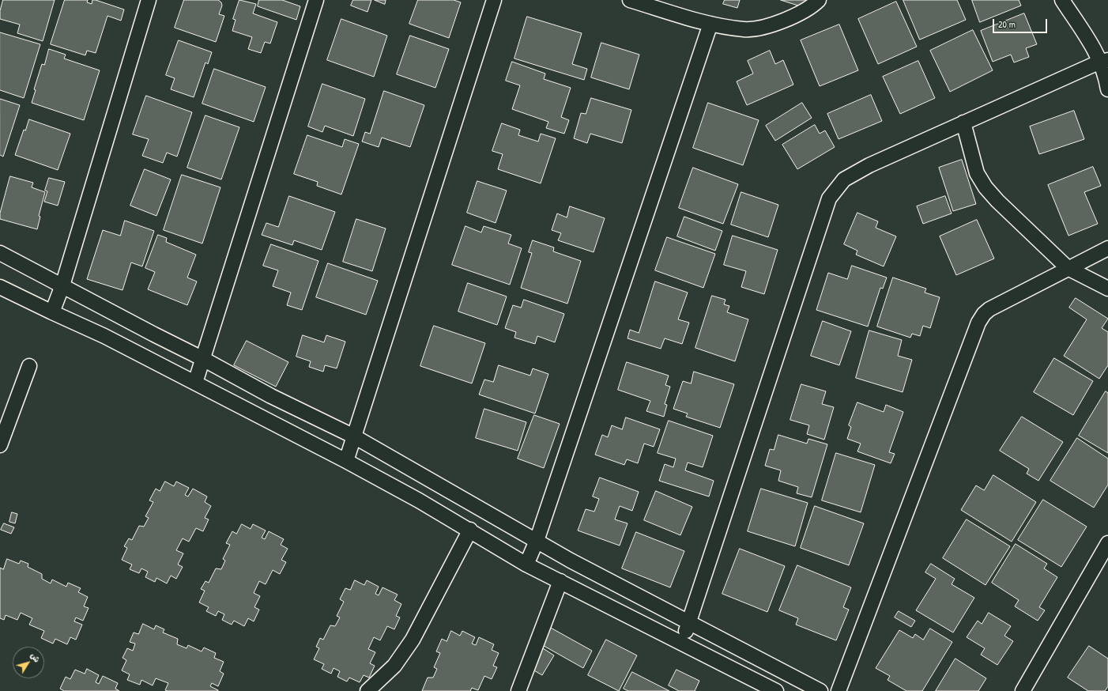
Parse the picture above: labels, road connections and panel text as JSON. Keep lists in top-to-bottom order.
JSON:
{
  "scale_bar": "20 m",
  "north": "top right"
}
